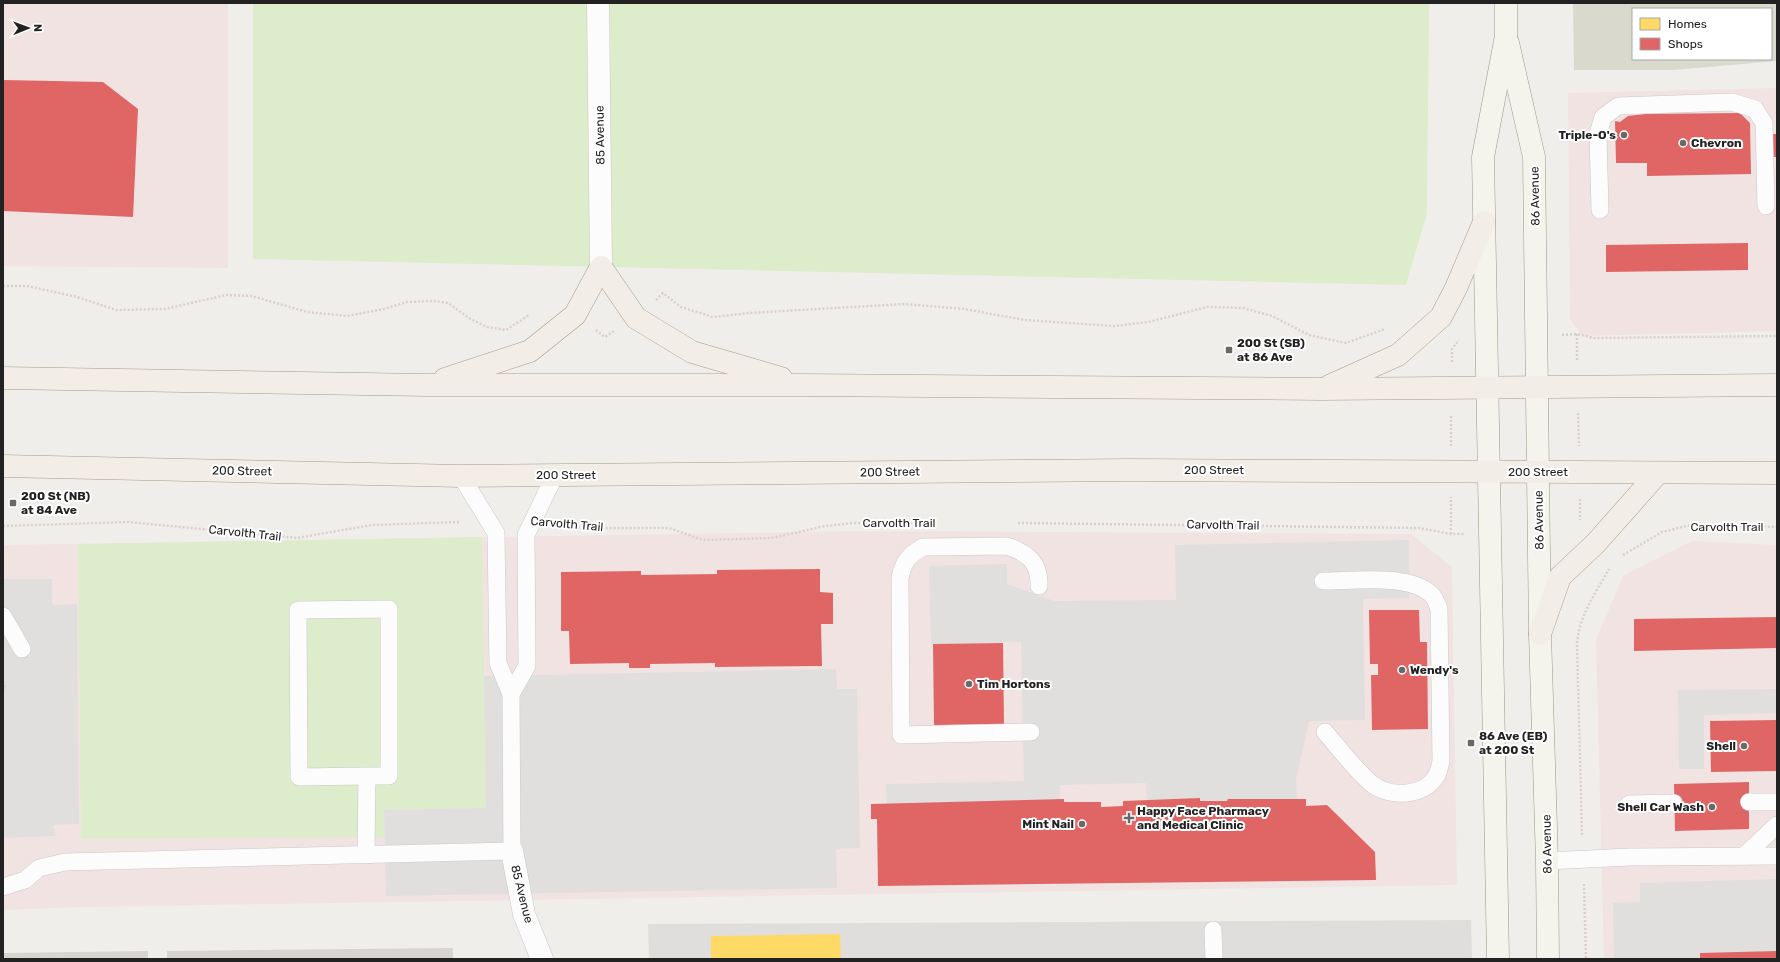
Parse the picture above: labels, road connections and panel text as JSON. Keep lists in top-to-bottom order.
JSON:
{
  "streets": {
    "main road": ["86 Avenue", "200 Street"],
    "street": ["85 Avenue"],
    "path": ["Carvolth Trail"]
  },
  "crossings": [
    ["86 Avenue", "200 Street"],
    ["86 Avenue", "Carvolth Trail"]
  ],
  "places": {
    "other": [
      "Triple-O's",
      "Chevron",
      "Wendy's",
      "Tim Hortons",
      "Shell",
      "Shell Car Wash",
      "Mint Nail"
    ],
    "transit": ["200 St (SB) at 86 Ave", "200 St (NB) at 84 Ave", "86 Ave (EB) at 200 St"],
    "health": ["Happy Face Pharmacy and Medical Clinic"]
  },
  "legend": ["Homes", "Shops"],
  "north": "right"
}
